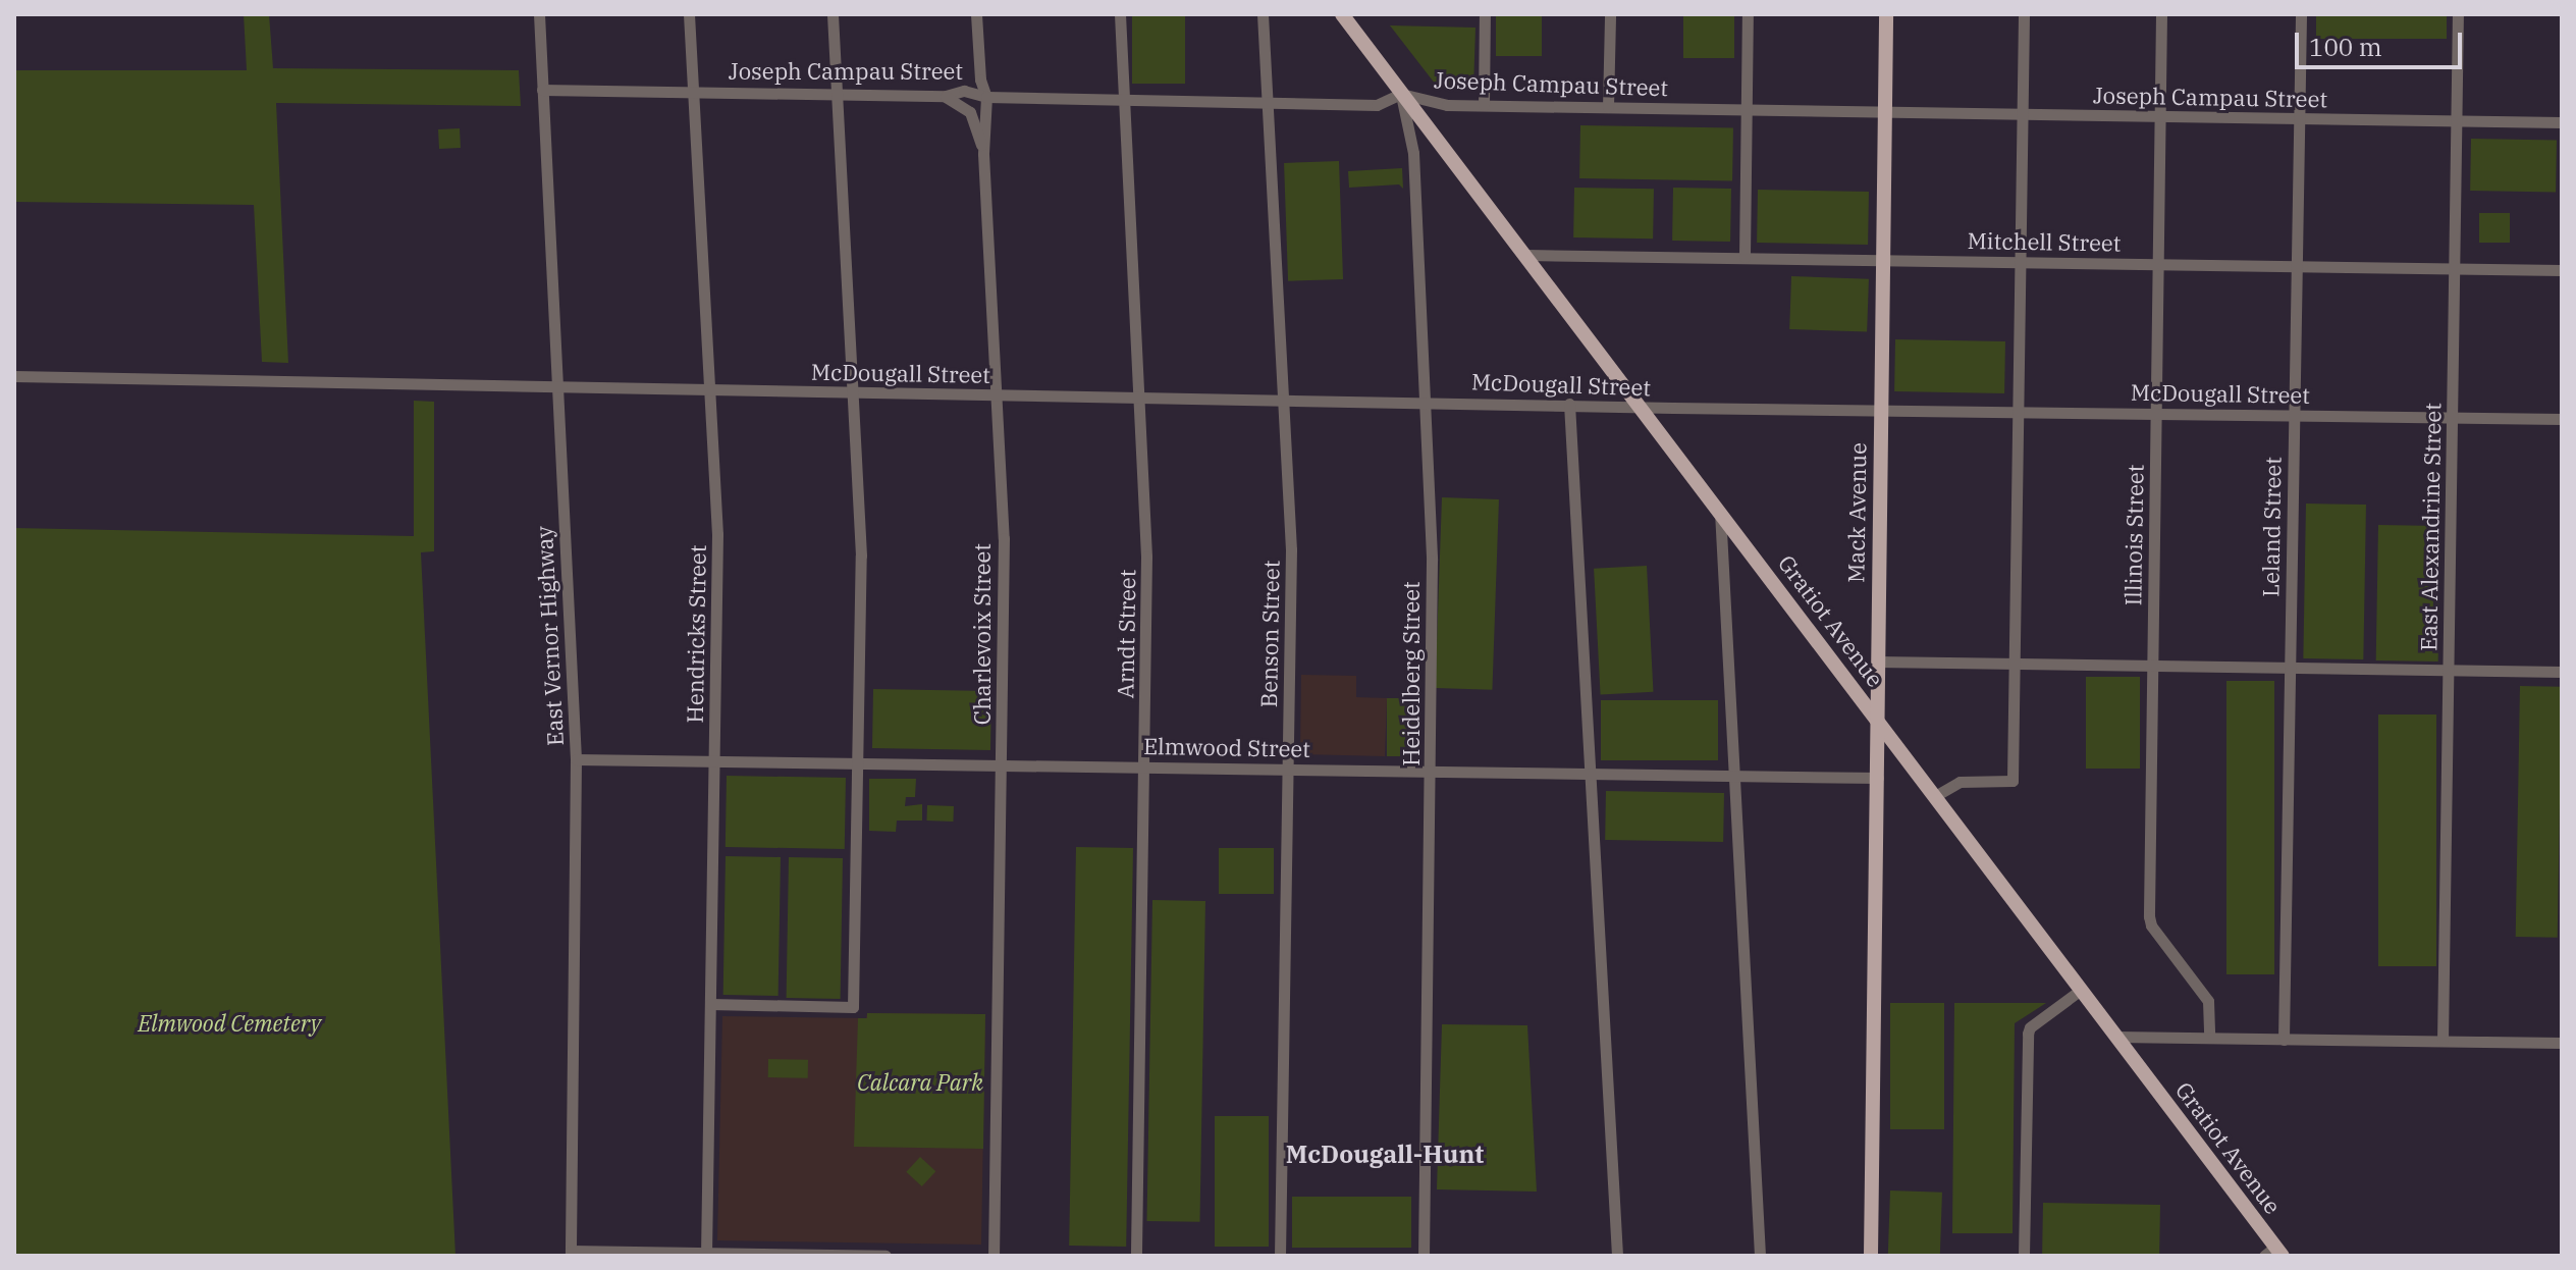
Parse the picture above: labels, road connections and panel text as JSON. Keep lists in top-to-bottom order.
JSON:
{
  "streets": {
    "main road": ["Mack Avenue", "Gratiot Avenue"],
    "street": [
      "Joseph Campau Street",
      "Mitchell Street",
      "McDougall Street",
      "Leland Street",
      "East Alexandrine Street",
      "Illinois Street",
      "Hendricks Street",
      "Charlevoix Street",
      "Arndt Street",
      "Benson Street",
      "East Vernor Highway",
      "Heidelberg Street",
      "Elmwood Street"
    ]
  },
  "crossings": [
    ["Joseph Campau Street", "Mack Avenue"],
    ["Joseph Campau Street", "Leland Street"],
    ["Joseph Campau Street", "East Alexandrine Street"],
    ["Joseph Campau Street", "Illinois Street"],
    ["Joseph Campau Street", "Gratiot Avenue"],
    ["Joseph Campau Street", "Hendricks Street"],
    ["Joseph Campau Street", "Charlevoix Street"],
    ["Joseph Campau Street", "Arndt Street"],
    ["Joseph Campau Street", "Benson Street"],
    ["Joseph Campau Street", "East Vernor Highway"],
    ["Joseph Campau Street", "Heidelberg Street"],
    ["Mitchell Street", "Mack Avenue"],
    ["Mitchell Street", "Leland Street"],
    ["Mitchell Street", "East Alexandrine Street"],
    ["Mitchell Street", "Illinois Street"],
    ["Mitchell Street", "Gratiot Avenue"],
    ["McDougall Street", "Mack Avenue"],
    ["McDougall Street", "Leland Street"],
    ["McDougall Street", "East Alexandrine Street"],
    ["McDougall Street", "Illinois Street"],
    ["McDougall Street", "Gratiot Avenue"],
    ["McDougall Street", "Hendricks Street"],
    ["McDougall Street", "Charlevoix Street"],
    ["McDougall Street", "Arndt Street"],
    ["McDougall Street", "Benson Street"],
    ["McDougall Street", "East Vernor Highway"],
    ["McDougall Street", "Heidelberg Street"],
    ["Mack Avenue", "Gratiot Avenue"],
    ["Mack Avenue", "Elmwood Street"],
    ["Gratiot Avenue", "Heidelberg Street"],
    ["Hendricks Street", "Elmwood Street"],
    ["Charlevoix Street", "Elmwood Street"],
    ["Arndt Street", "Elmwood Street"],
    ["Benson Street", "Elmwood Street"],
    ["East Vernor Highway", "Elmwood Street"],
    ["Heidelberg Street", "Elmwood Street"]
  ],
  "districts": ["McDougall-Hunt"],
  "parks": ["Elmwood Cemetery", "Calcara Park"],
  "scale_bar": "100 m"
}
